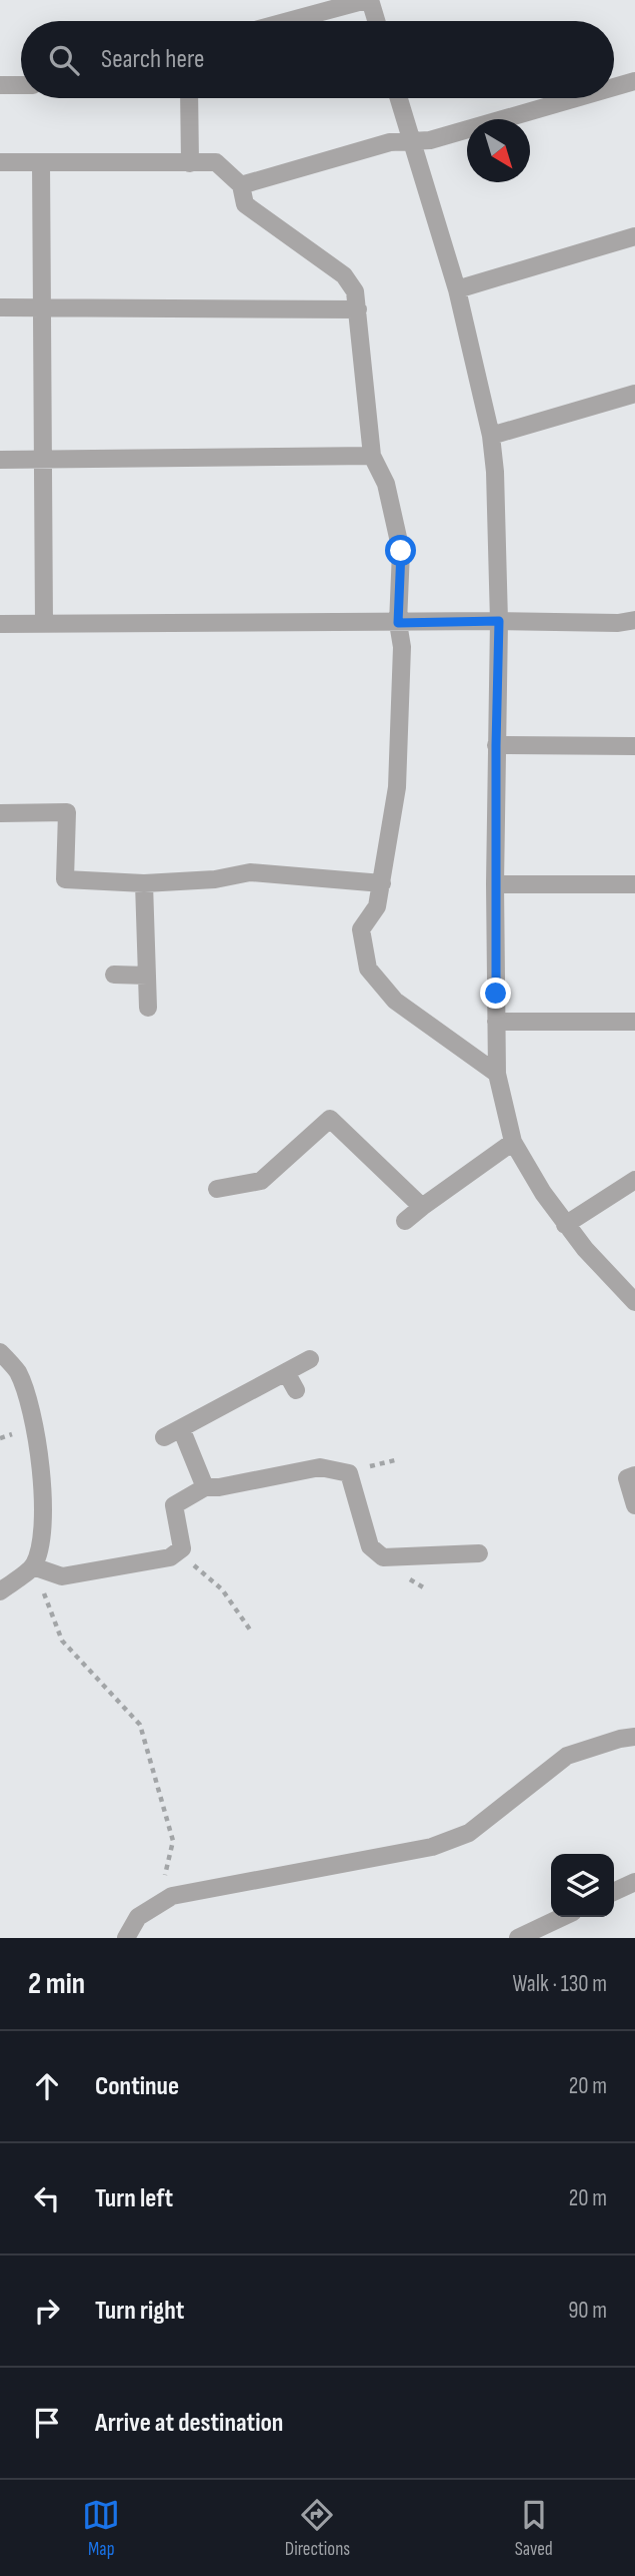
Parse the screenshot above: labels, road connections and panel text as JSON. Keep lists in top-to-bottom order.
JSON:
{
  "north": "bottom right",
  "page": {
    "search": "Search here",
    "heading": ["2 min", "Walk · 130 m"],
    "list": [
      ["Continue", "20 m"],
      ["Turn left", "20 m"],
      ["Turn right", "90 m"],
      "Arrive at destination"
    ],
    "nav": ["Map", "Directions", "Saved"]
  }
}
